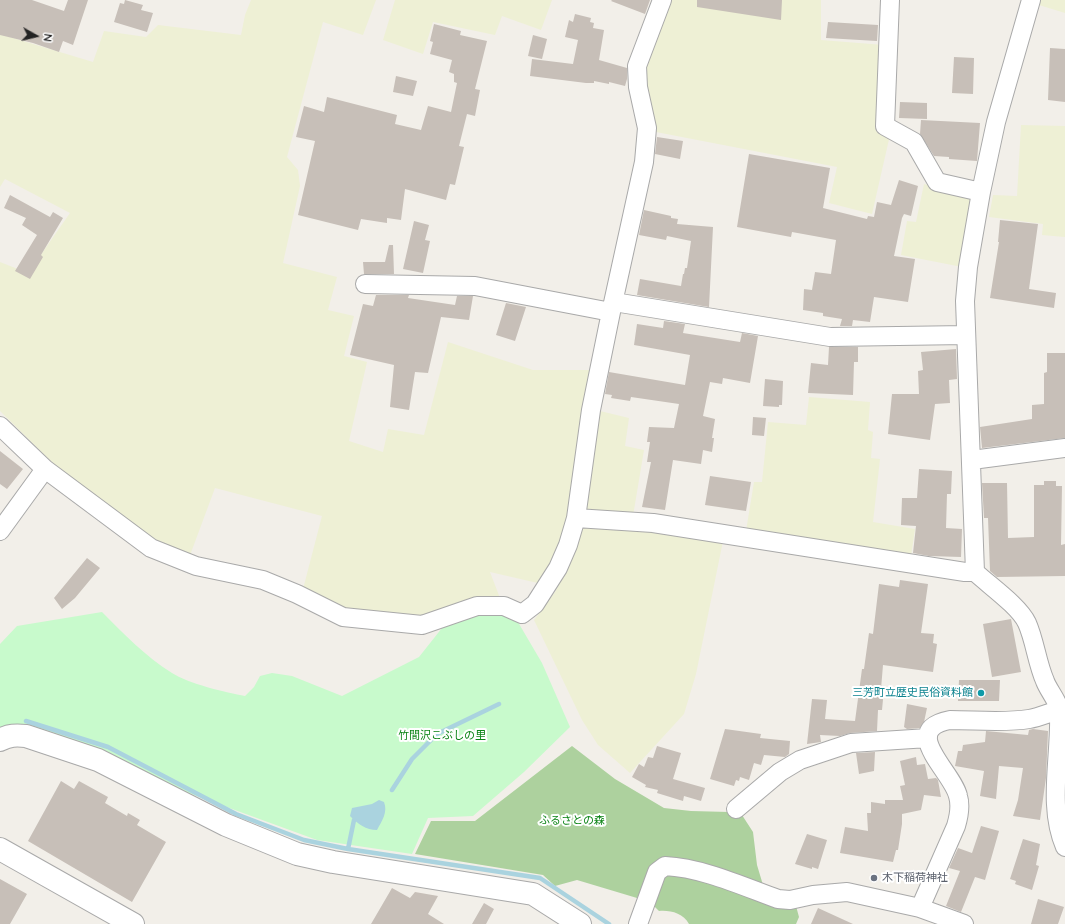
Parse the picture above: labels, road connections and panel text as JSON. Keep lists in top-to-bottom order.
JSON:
{
  "parks": ["竹間沢こぶしの里", "ふるさとの森"],
  "places": ["三芳町立歴史民俗資料館", "木下稲荷神社"],
  "north": "right"
}
